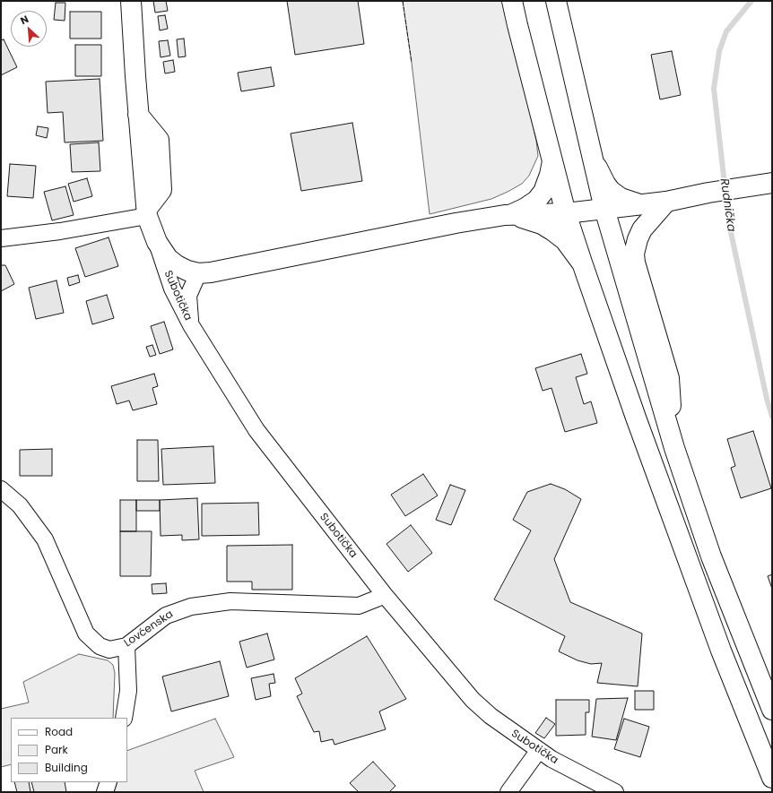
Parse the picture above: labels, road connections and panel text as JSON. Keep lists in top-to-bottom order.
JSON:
{
  "streets": {
    "main road": ["Subotička"],
    "street": ["Lovćenska"]
  },
  "crossings": [
    ["Subotička", "Lovćenska"]
  ],
  "water": ["Rudnička"],
  "legend": ["Road", "Park", "Building"],
  "north": "top left"
}
